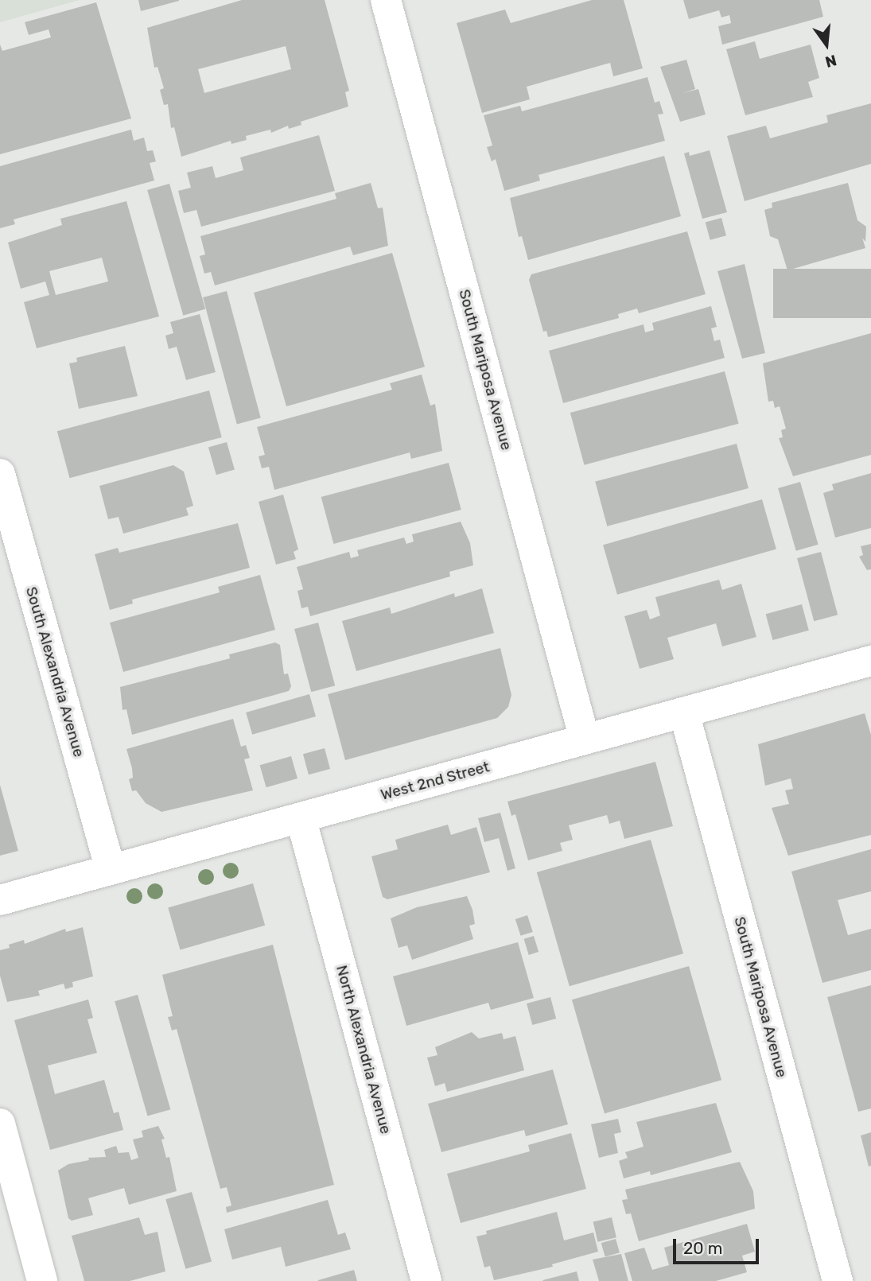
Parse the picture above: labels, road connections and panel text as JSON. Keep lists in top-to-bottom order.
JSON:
{
  "streets": {
    "street": [
      "South Mariposa Avenue",
      "South Alexandria Avenue",
      "West 2nd Street",
      "North Alexandria Avenue"
    ]
  },
  "crossings": [
    ["South Mariposa Avenue", "West 2nd Street"],
    ["South Alexandria Avenue", "West 2nd Street"],
    ["West 2nd Street", "North Alexandria Avenue"]
  ],
  "scale_bar": "20 m",
  "north": "bottom"
}
